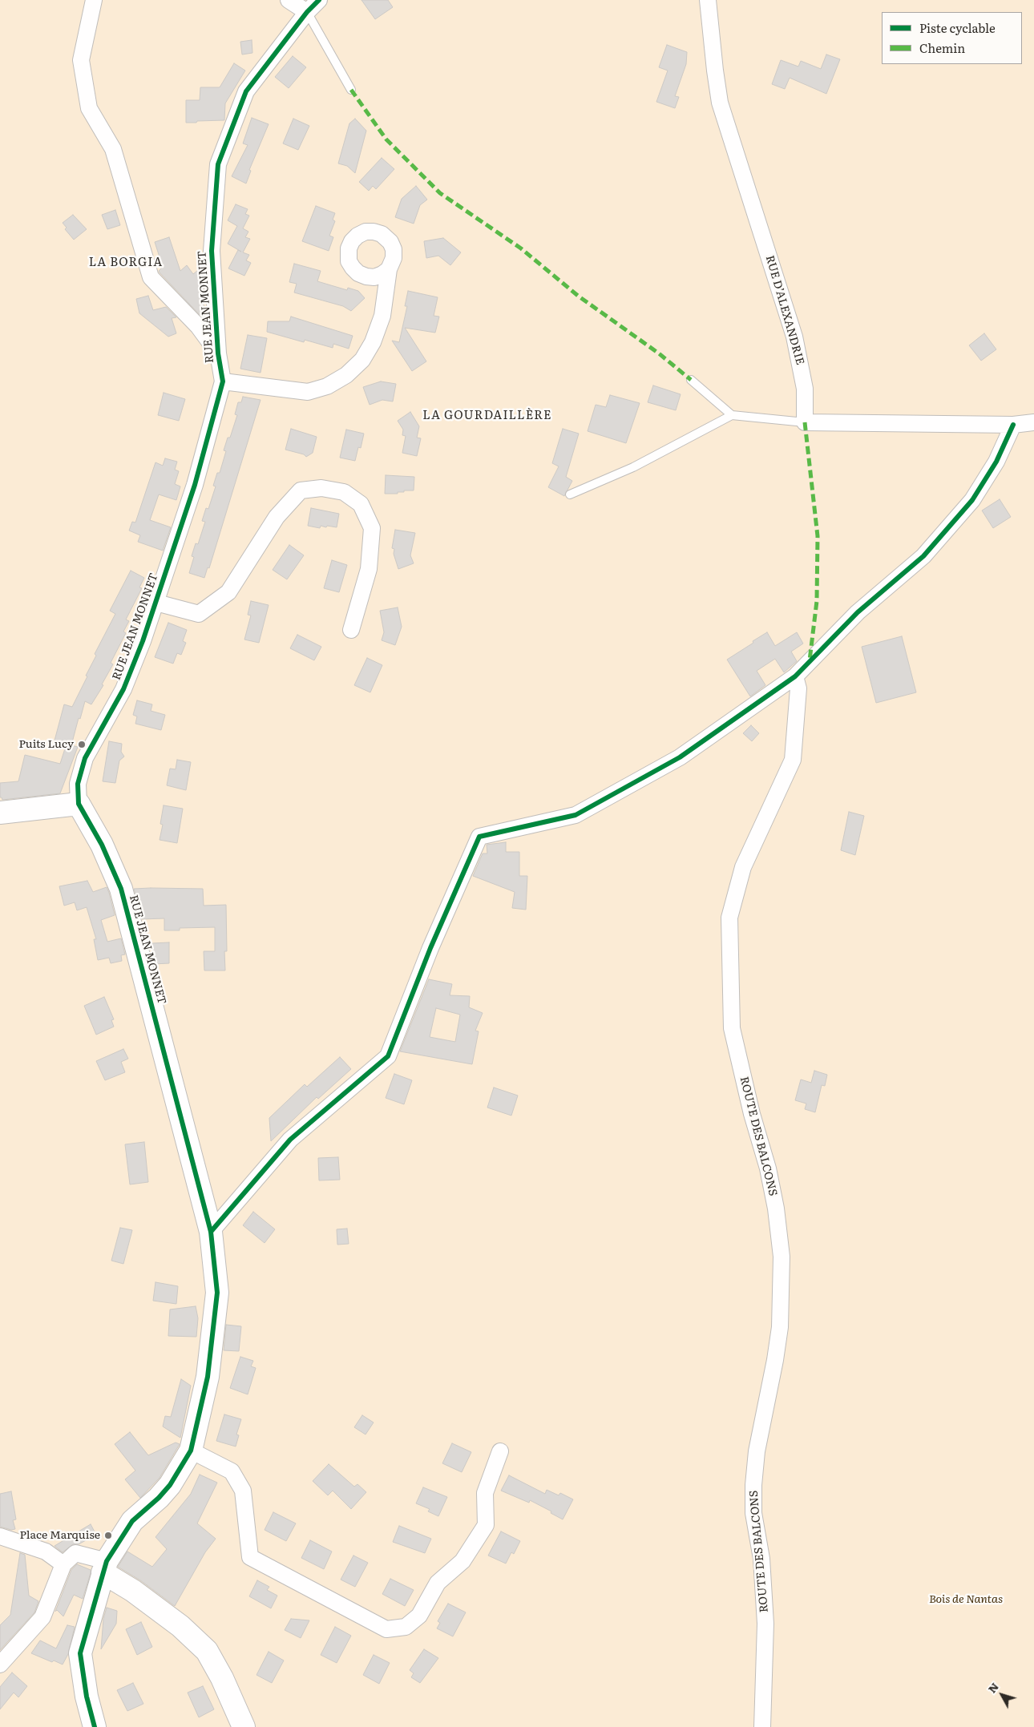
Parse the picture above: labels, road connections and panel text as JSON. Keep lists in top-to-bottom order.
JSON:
{
  "streets": {
    "street": ["RUE JEAN MONNET", "RUE D’ALEXANDRIE", "ROUTE DES BALCONS"]
  },
  "districts": ["LA BORGIA", "LA GOURDAILLÈRE"],
  "parks": ["Bois de Nantas"],
  "places": ["Puits Lucy", "Place Marquise"],
  "legend": ["Piste cyclable", "Chemin"],
  "north": "top left"
}
